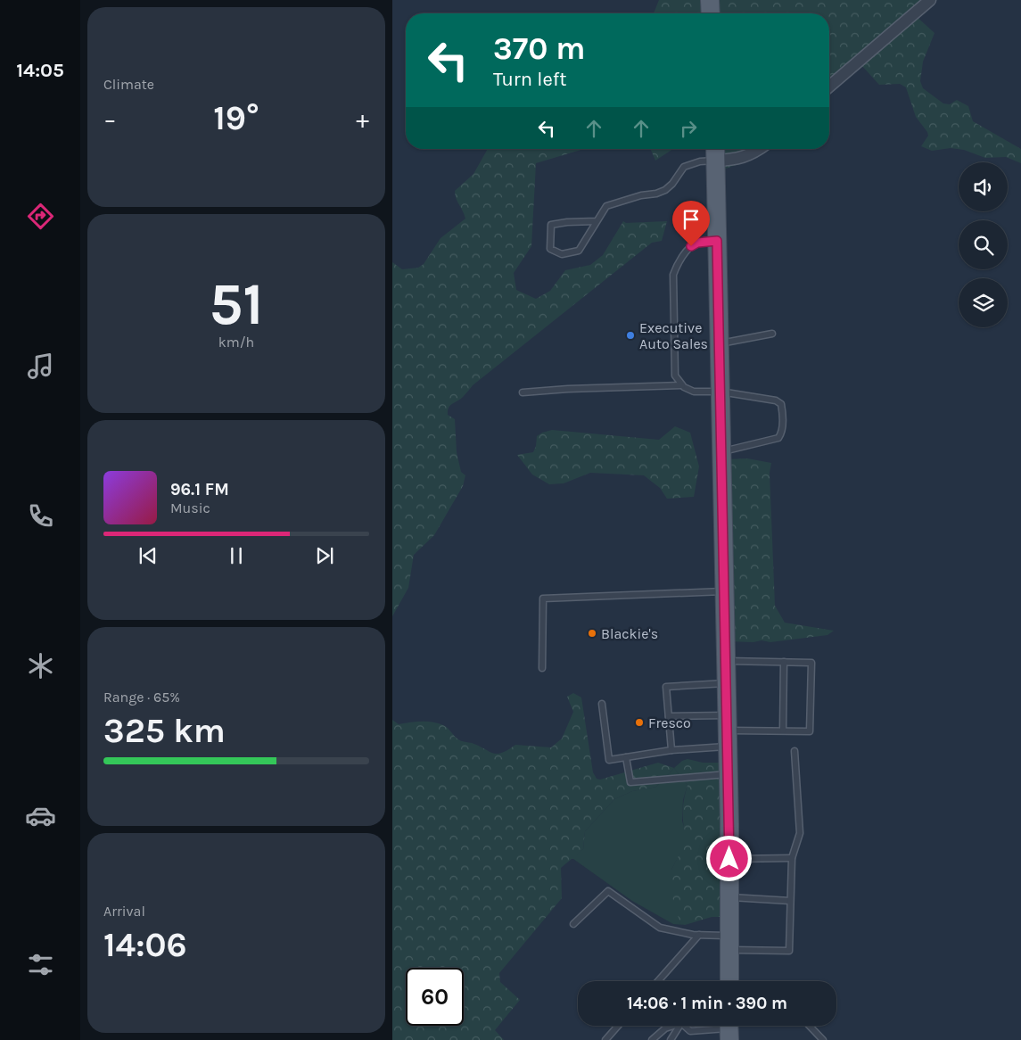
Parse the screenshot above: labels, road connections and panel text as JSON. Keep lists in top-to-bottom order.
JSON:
{
  "places": ["Executive Auto Sales", "Blackie's", "Fresco"],
  "page": {
    "tabs": "14:05",
    "tile": [
      "Climate",
      ["51", "km/h"],
      ["Range · 65%", "325 km"],
      ["Arrival", "14:06"]
    ],
    "turn": ["370 m", "Turn left"],
    "heat": ["−", "19°", "+"],
    "song": ["96.1 FM", "Music"],
    "limit": "60",
    "trip": "14:06 · 1 min · 390 m"
  }
}
